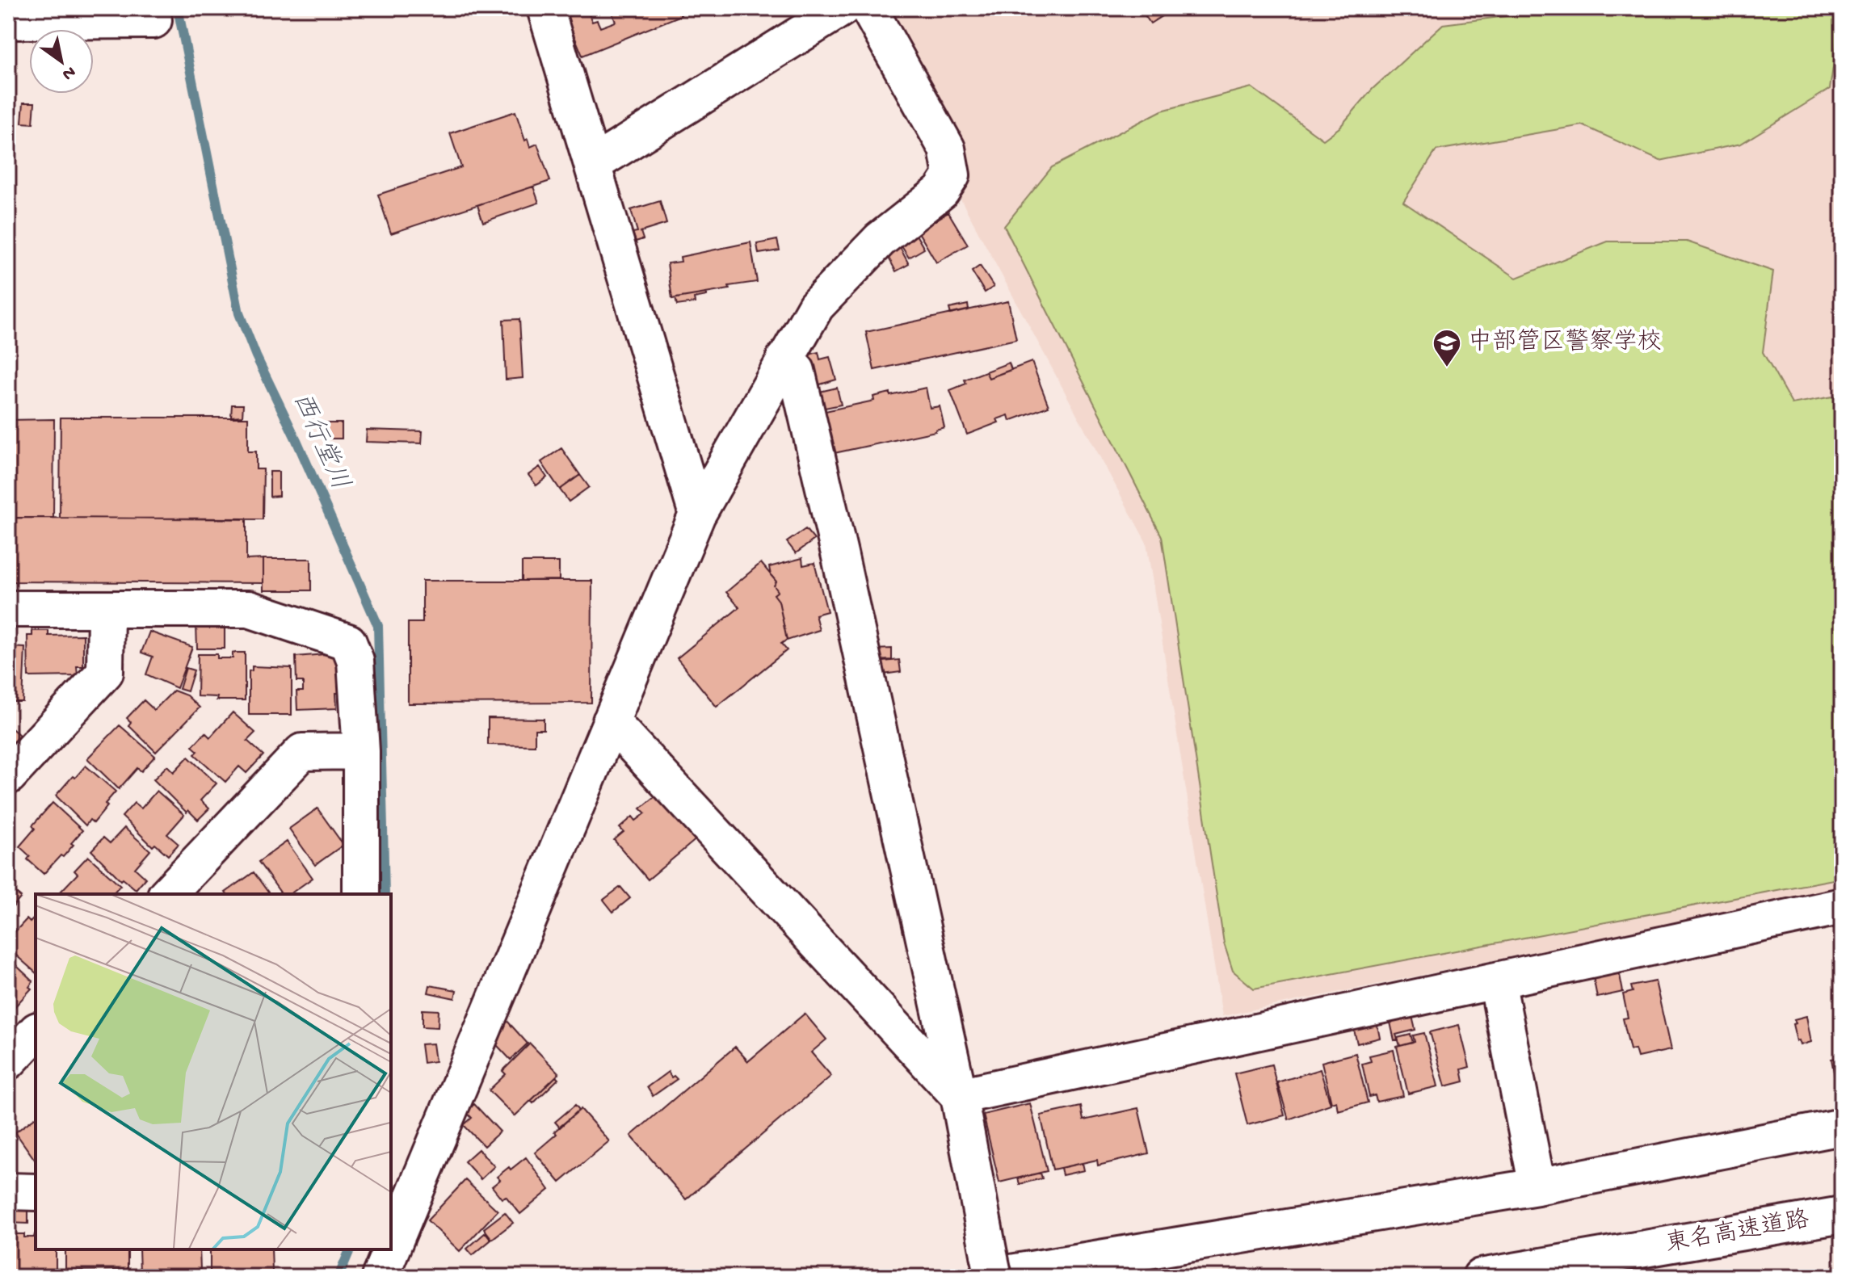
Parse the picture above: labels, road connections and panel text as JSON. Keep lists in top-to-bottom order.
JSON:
{
  "streets": {
    "main road": ["東名高速道路"]
  },
  "water": ["西行堂川"],
  "places": {
    "school or university": ["中部管区警察学校"]
  },
  "north": "bottom right"
}
